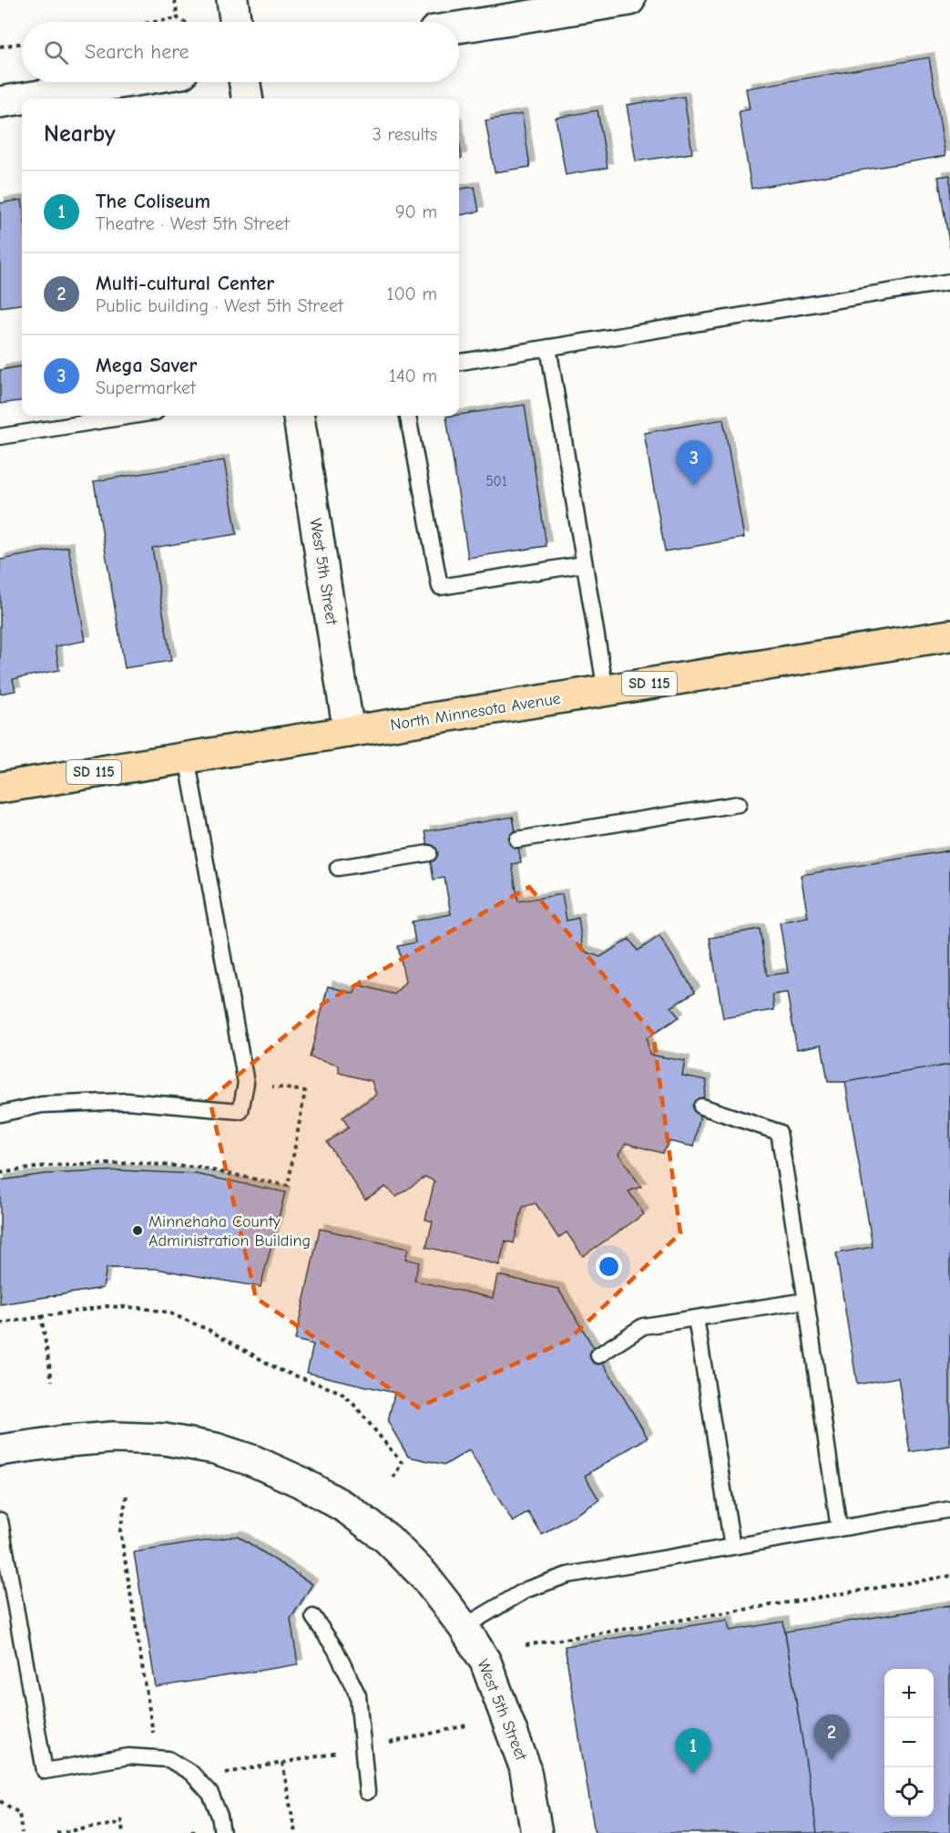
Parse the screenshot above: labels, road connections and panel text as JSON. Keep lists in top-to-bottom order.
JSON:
{
  "streets": {
    "main road": ["SD 115", "North Minnesota Avenue"],
    "street": ["West 5th Street"]
  },
  "crossings": [
    ["West 5th Street", "North Minnesota Avenue"]
  ],
  "places": ["Minnehaha County Administration Building"],
  "house_numbers": ["501"],
  "page": {
    "search": "Search here",
    "heading": ["Nearby", "3 results"],
    "list": [
      {
        "mark": "1",
        "name": "The Coliseum",
        "note": "Theatre · West 5th Street",
        "value": "90 m"
      },
      {
        "mark": "2",
        "name": "Multi-cultural Center",
        "note": "Public building · West 5th Street",
        "value": "100 m"
      },
      {
        "mark": "3",
        "name": "Mega Saver",
        "note": "Supermarket",
        "value": "140 m"
      }
    ],
    "pins": ["3", "2", "1"],
    "map_buttons": ["+", "−"]
  }
}
